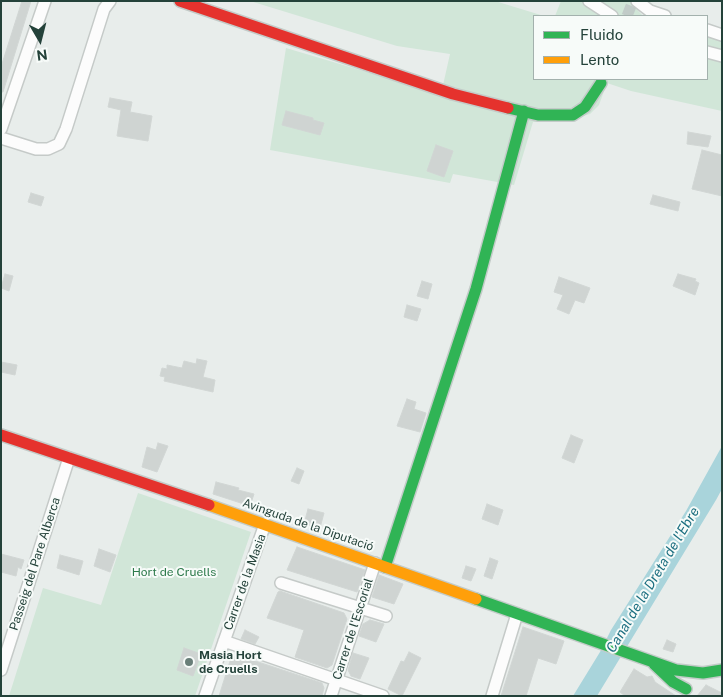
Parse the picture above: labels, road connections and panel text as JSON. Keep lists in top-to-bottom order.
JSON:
{
  "streets": {
    "street": [
      "Avinguda de la Diputació",
      "Passeig del Pare Alberca",
      "Carrer de la Masia",
      "Carrer de l'Escorial"
    ]
  },
  "crossings": [
    ["Avinguda de la Diputació", "Passeig del Pare Alberca"],
    ["Avinguda de la Diputació", "Carrer de la Masia"],
    ["Avinguda de la Diputació", "Carrer de l'Escorial"]
  ],
  "water": ["Canal de la Dreta de l'Ebre"],
  "parks": ["Hort de Cruells"],
  "places": ["Masia Hort de Cruells"],
  "legend": ["Fluido", "Lento"],
  "north": "bottom"
}
